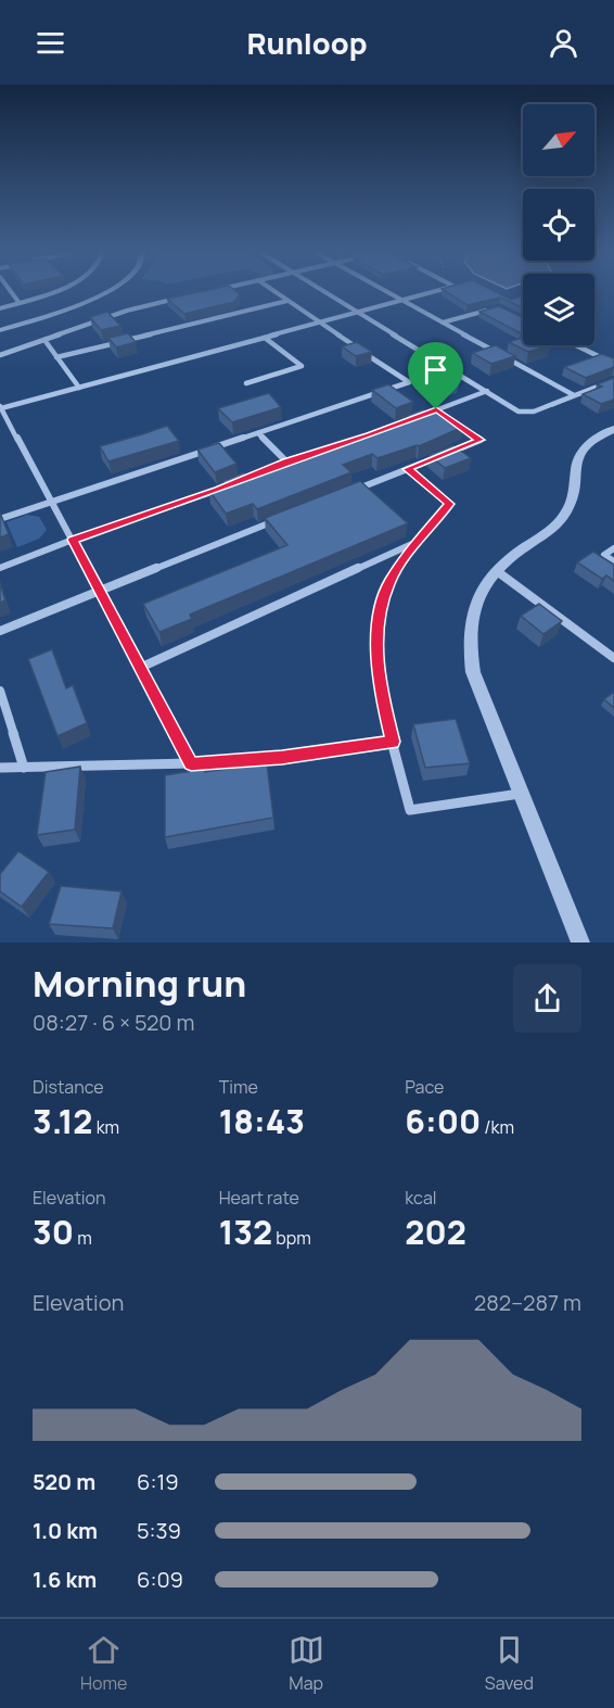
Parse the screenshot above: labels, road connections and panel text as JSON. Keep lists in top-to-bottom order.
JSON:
{
  "north": "top right",
  "page": {
    "header": "Runloop",
    "heading": ["Morning run", "08:27 · 6 × 520 m"],
    "stats": [
      ["Distance", "3.12 km"],
      ["Time", "18:43"],
      ["Pace", "6:00 /km"],
      ["Elevation", "30 m"],
      ["Heart rate", "132 bpm"],
      ["kcal", "202"]
    ],
    "chart": ["Elevation", "282–287 m"],
    "list": [
      {
        "name": "520 m",
        "note": "6:19"
      },
      {
        "name": "1.0 km",
        "note": "5:39"
      },
      {
        "name": "1.6 km",
        "note": "6:09"
      }
    ],
    "tabs": ["Home", "Map", "Saved"]
  }
}
